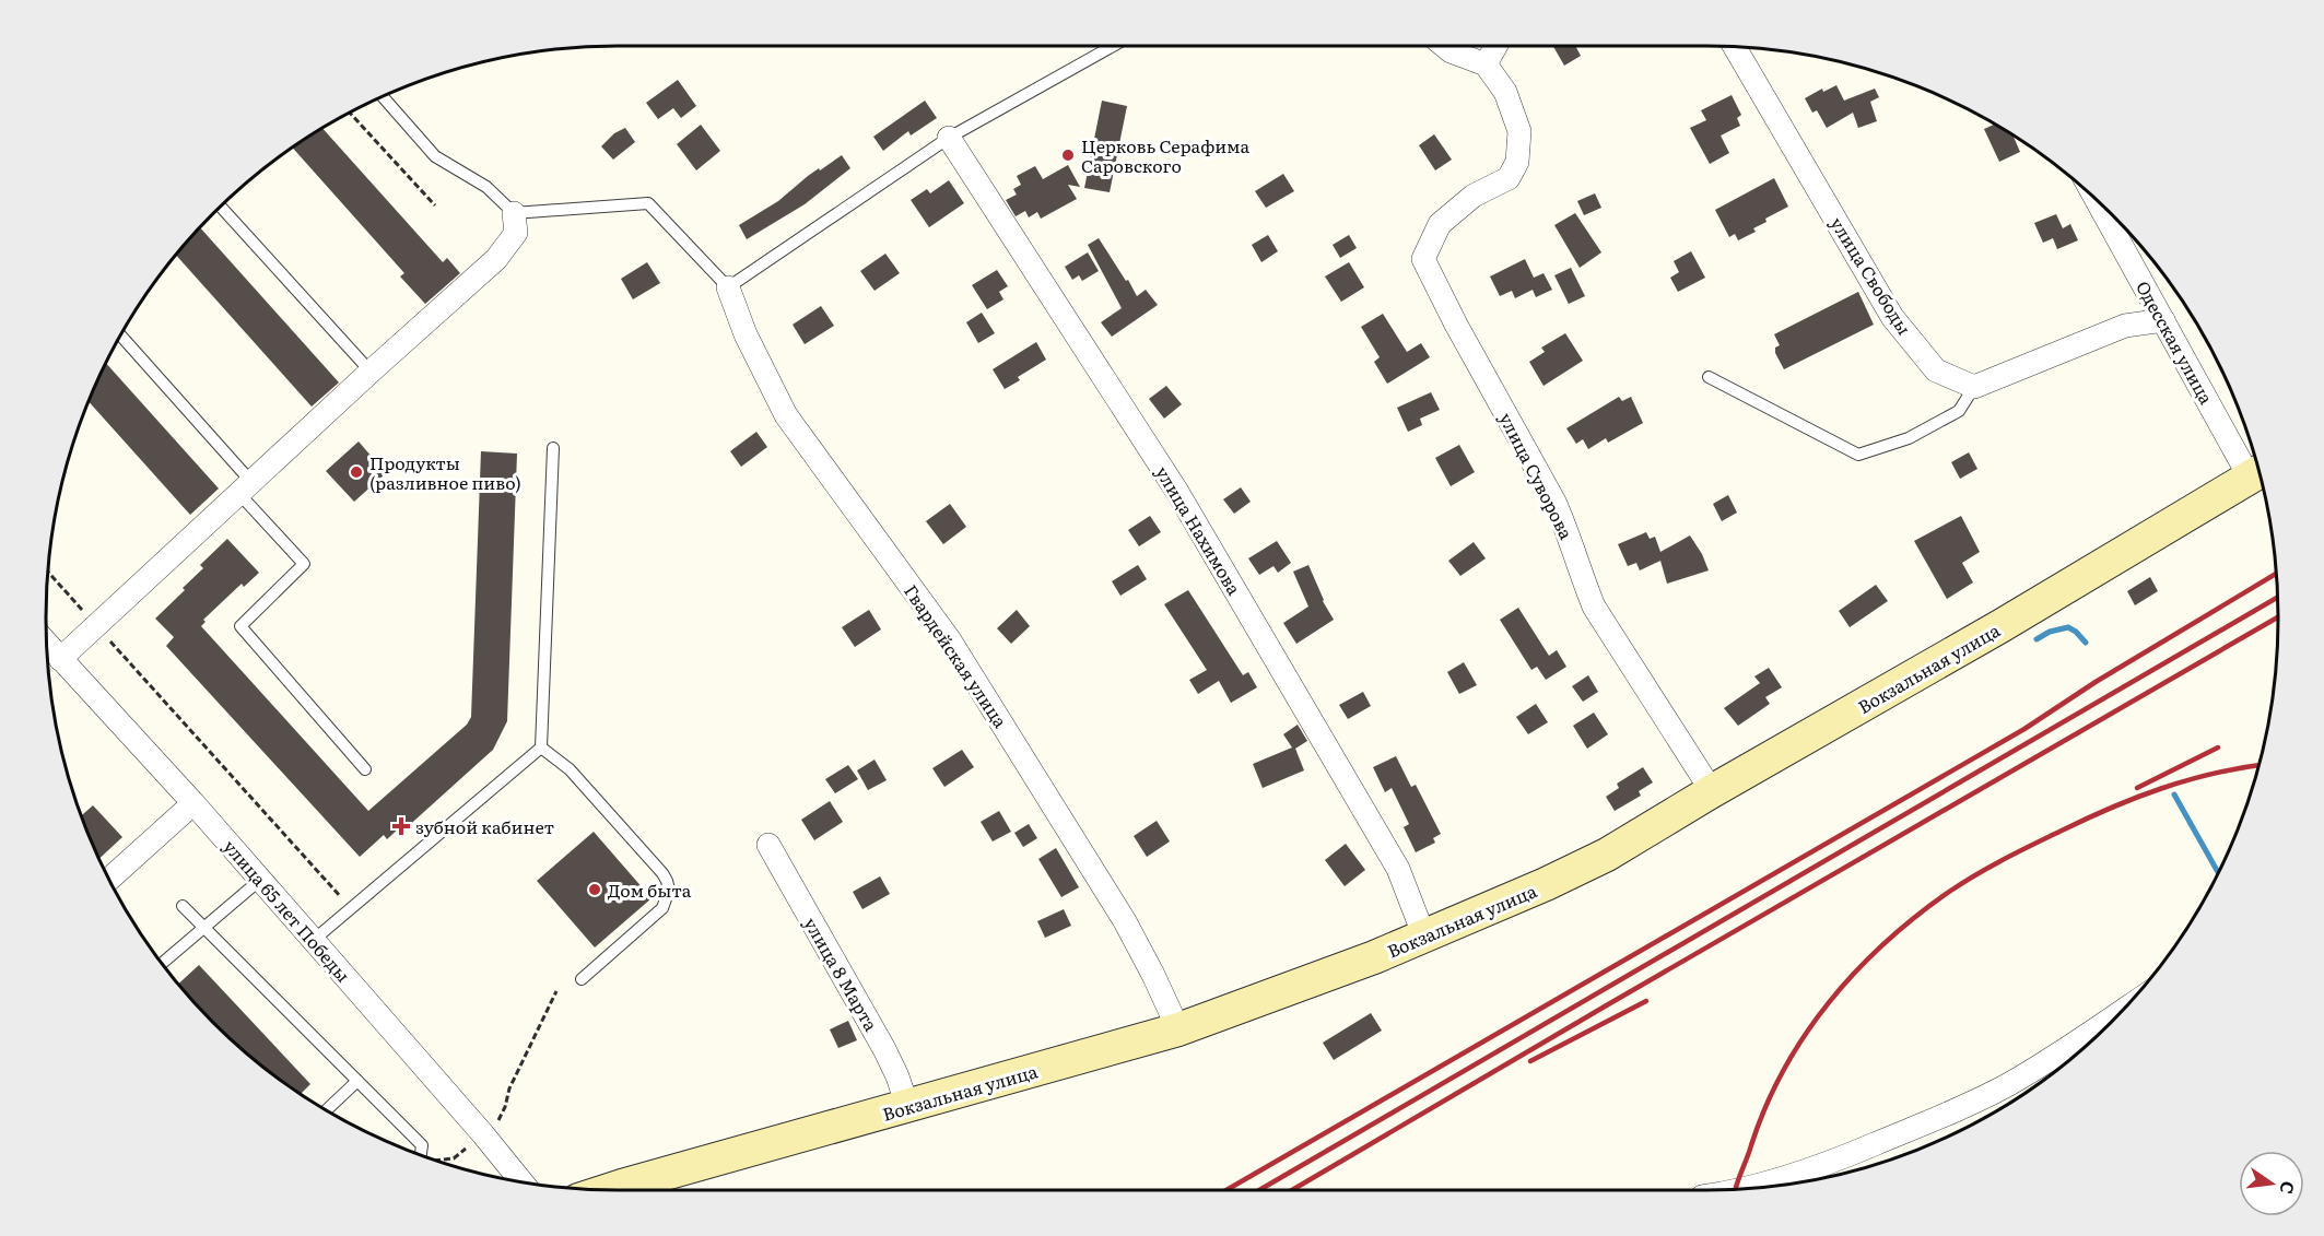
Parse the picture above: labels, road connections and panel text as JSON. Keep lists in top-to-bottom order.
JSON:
{
  "streets": {
    "main road": ["Вокзальная улица"],
    "street": [
      "улица Свободы",
      "Одесская улица",
      "улица Суворова",
      "улица Нахимова",
      "Гвардейская улица",
      "улица 65 лет Победы",
      "улица 8 Марта"
    ]
  },
  "crossings": [
    ["улица Суворова", "Вокзальная улица"],
    ["улица Нахимова", "Вокзальная улица"],
    ["Гвардейская улица", "Вокзальная улица"],
    ["Вокзальная улица", "улица 8 Марта"]
  ],
  "places": {
    "other": ["Церковь Серафима Саровского", "Продукты (разливное пиво)", "Дом быта"],
    "health": ["зубной кабинет"]
  },
  "north": "right"
}
